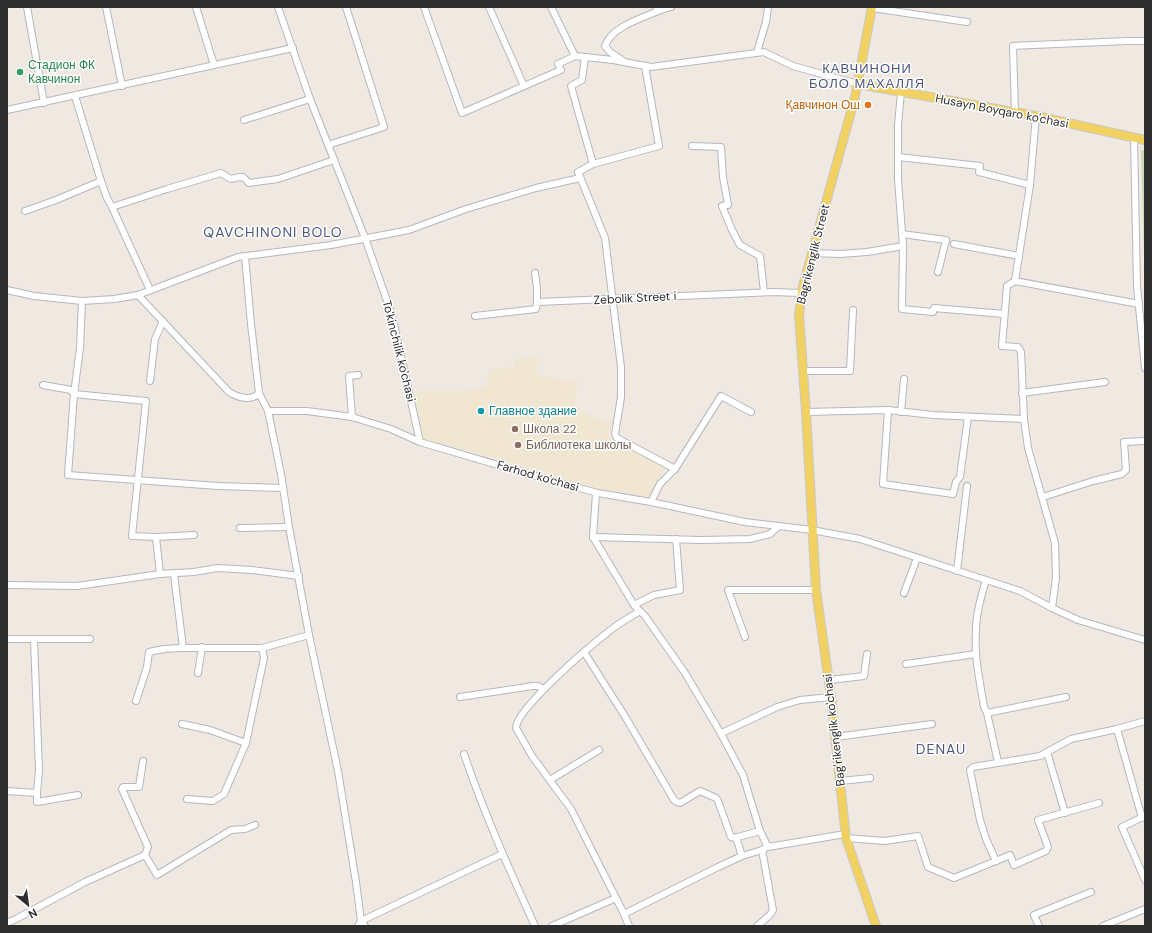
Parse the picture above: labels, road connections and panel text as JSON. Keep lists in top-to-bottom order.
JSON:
{
  "streets": {
    "main road": ["Husayn Boyqaro ko'chasi", "Bagrikenglik Street", "Bag'rikenglik ko'chasi"],
    "street": ["Zebolik Street i", "To'kinchilik ko'chasi", "Farhod ko'chasi"]
  },
  "crossings": [
    ["Husayn Boyqaro ko'chasi", "Bagrikenglik Street"],
    ["Bagrikenglik Street", "Zebolik Street i"],
    ["Bagrikenglik Street", "Farhod ko'chasi"],
    ["Bagrikenglik Street", "Bag'rikenglik ko'chasi"],
    ["To'kinchilik ko'chasi", "Farhod ko'chasi"],
    ["Farhod ko'chasi", "Bag'rikenglik ko'chasi"]
  ],
  "districts": ["КАВЧИНОНИ БОЛО МАХАЛЛЯ", "QAVCHINONI BOLO", "DENAU"],
  "places": [
    "Стадион ФК Кавчинон",
    "Қавчинон Ош",
    "Главное здание",
    "Школа 22",
    "Библиотека школы"
  ],
  "north": "bottom right"
}
